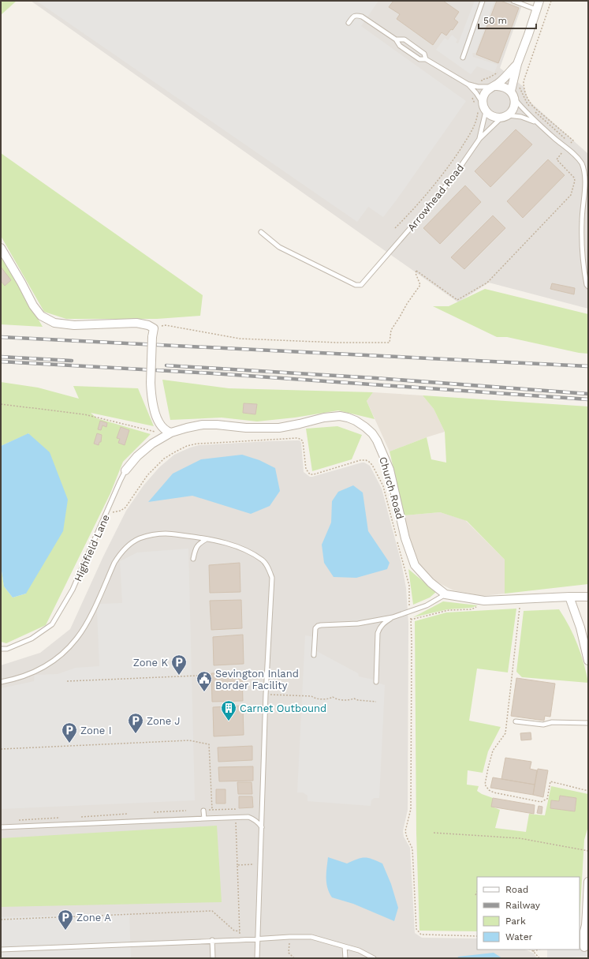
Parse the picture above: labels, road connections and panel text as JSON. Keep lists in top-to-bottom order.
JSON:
{
  "streets": {
    "street": ["Church Road", "Highfield Lane"],
    "lane": ["Arrowhead Road"]
  },
  "crossings": [
    ["Church Road", "Highfield Lane"]
  ],
  "places": {
    "parking": [
      "Zone K",
      "Zone J",
      "Zone I",
      "Zone A"
    ],
    "public building": ["Sevington Inland Border Facility"],
    "building": ["Carnet Outbound"]
  },
  "legend": [
    "Road",
    "Railway",
    "Park",
    "Water"
  ],
  "scale_bar": "50 m"
}
